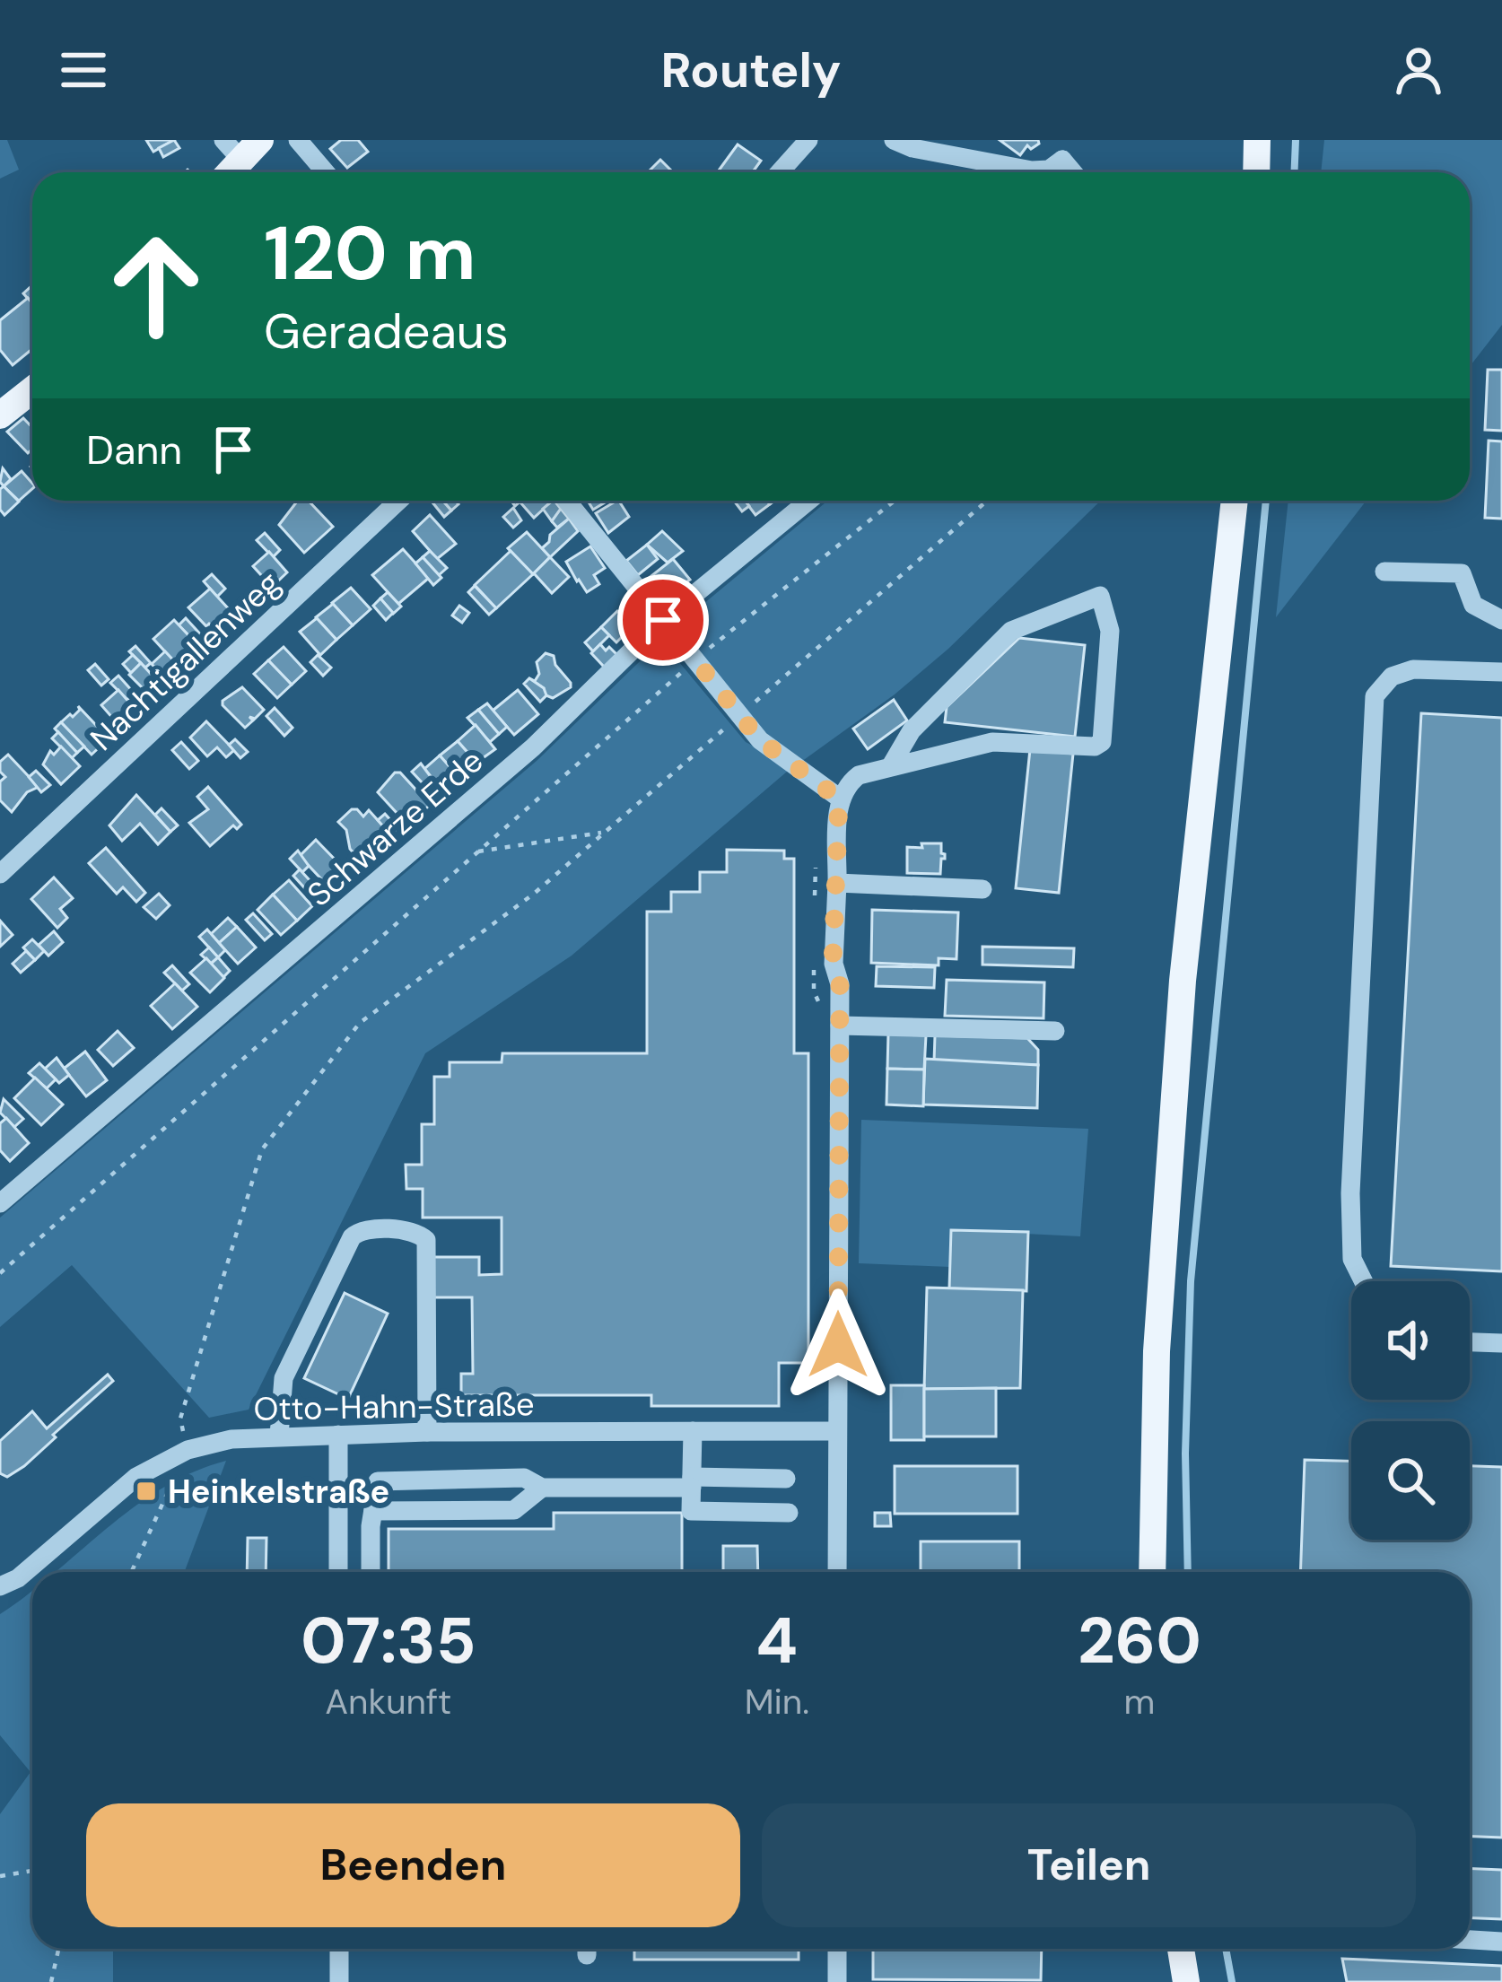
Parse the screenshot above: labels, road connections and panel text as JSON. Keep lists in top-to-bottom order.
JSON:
{
  "streets": {
    "street": ["Nachtigallenweg", "Schwarze Erde", "Otto-Hahn-Straße"]
  },
  "places": {
    "transit": ["Heinkelstraße"]
  },
  "page": {
    "header": "Routely",
    "turn": ["120 m", "Geradeaus"],
    "then": "Dann",
    "eta": [
      "07:35",
      "Ankunft",
      "4",
      "Min.",
      "260",
      "m"
    ],
    "buttons": ["Beenden", "Teilen"]
  }
}
